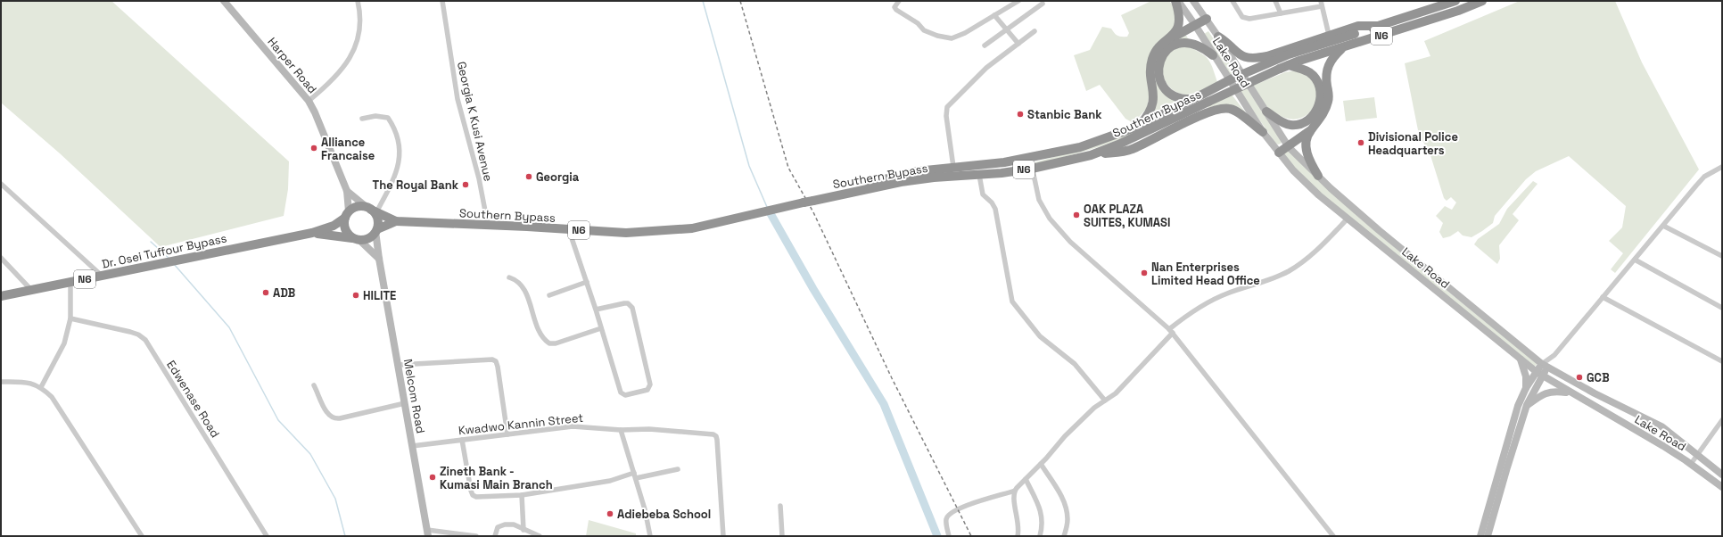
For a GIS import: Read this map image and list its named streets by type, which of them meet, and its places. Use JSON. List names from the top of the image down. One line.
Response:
{"streets":{"highway":["N6","Southern Bypass","Dr. Osei Tuffour Bypass"],"main road":["Lake Road","Harper Road","Melcom Road"],"street":["Georgia K Kusi Avenue","Edwenase Road","Kwadwo Kannin Street"]},"crossings":[["N6","Harper Road"],["N6","Southern Bypass"],["N6","Dr. Osei Tuffour Bypass"],["N6","Melcom Road"],["Harper Road","Southern Bypass"],["Harper Road","Dr. Osei Tuffour Bypass"],["Harper Road","Melcom Road"],["Southern Bypass","Georgia K Kusi Avenue"],["Southern Bypass","Dr. Osei Tuffour Bypass"],["Southern Bypass","Melcom Road"],["Dr. Osei Tuffour Bypass","Melcom Road"],["Melcom Road","Kwadwo Kannin Street"]],"places":["Stanbic Bank","Divisional Police Headquarters","Alliance Francaise","Georgia","The Royal Bank","OAK PLAZA SUITES, KUMASI","Nan Enterprises Limited Head Office","ADB","HILITE","GCB","Zineth Bank - Kumasi Main Branch","Adiebeba School"]}
